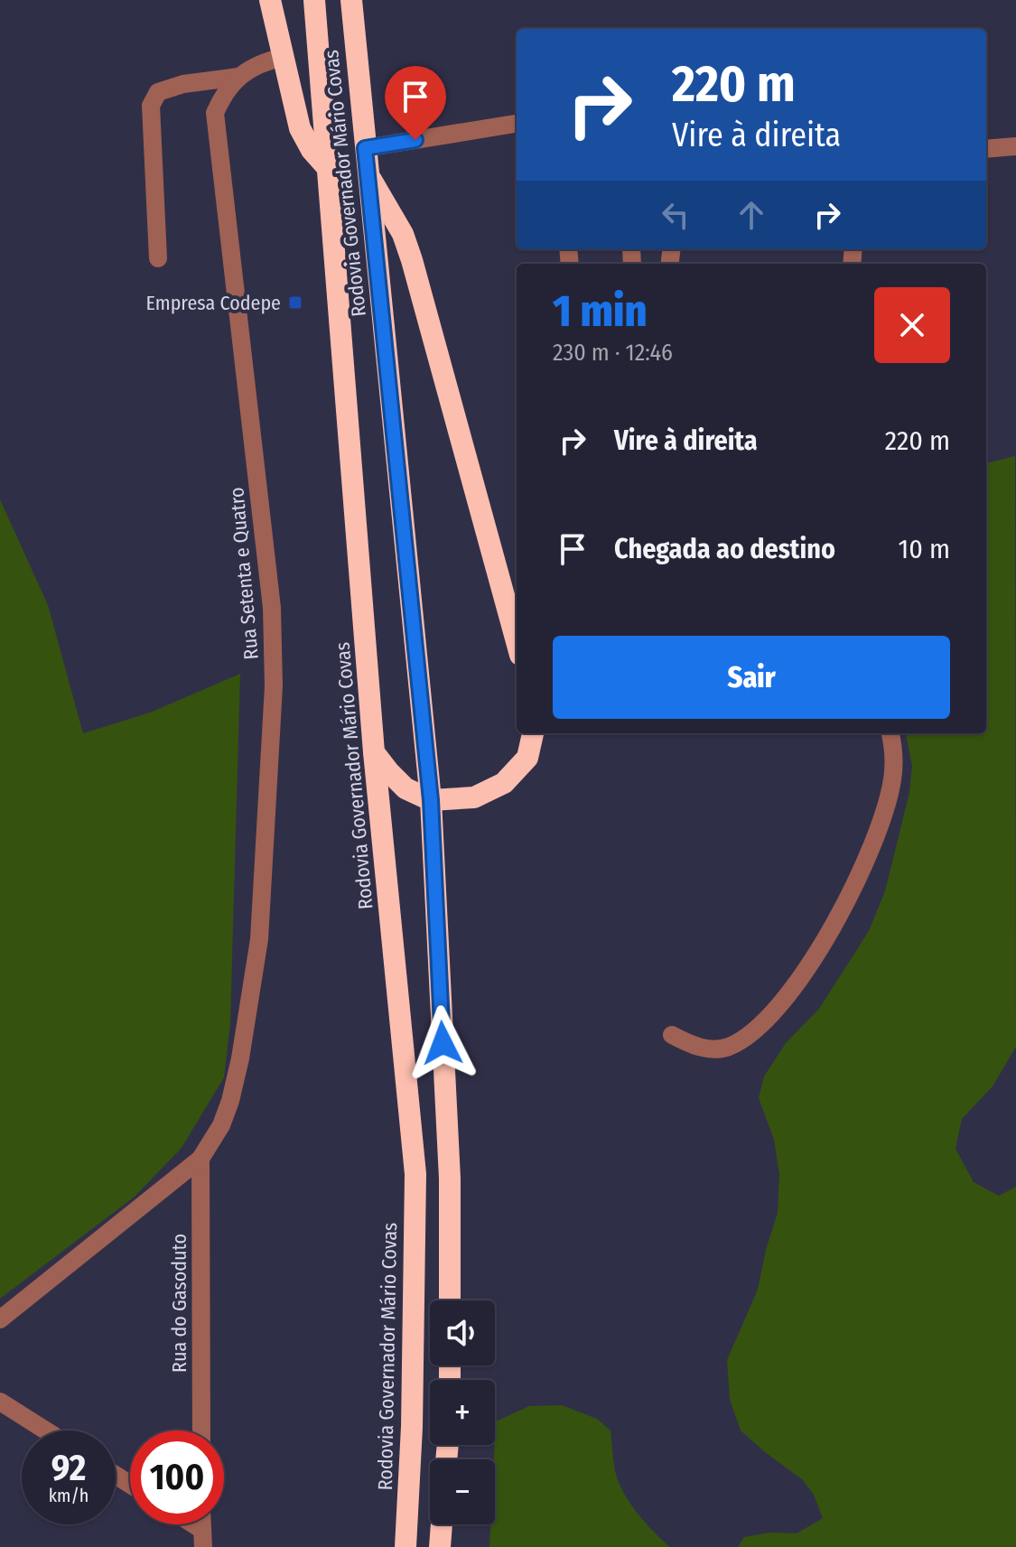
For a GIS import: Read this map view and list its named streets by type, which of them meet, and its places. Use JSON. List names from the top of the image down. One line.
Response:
{"streets":{"highway":["Rodovia Governador Mário Covas"],"street":["Rua Setenta e Quatro","Rua do Gasoduto"]},"crossings":[["Rua Setenta e Quatro","Rua do Gasoduto"]],"places":{"transit":["Empresa Codepe"]},"page":{"turn":["220 m","Vire à direita"],"heading":["1 min","230 m · 12:46"],"list":[{"name":"Vire à direita","value":"220 m"},{"name":"Chegada ao destino","value":"10 m"}],"buttons":"Sair","map_buttons":["+","−"],"speed":"92 km/h","limit":"100"}}
